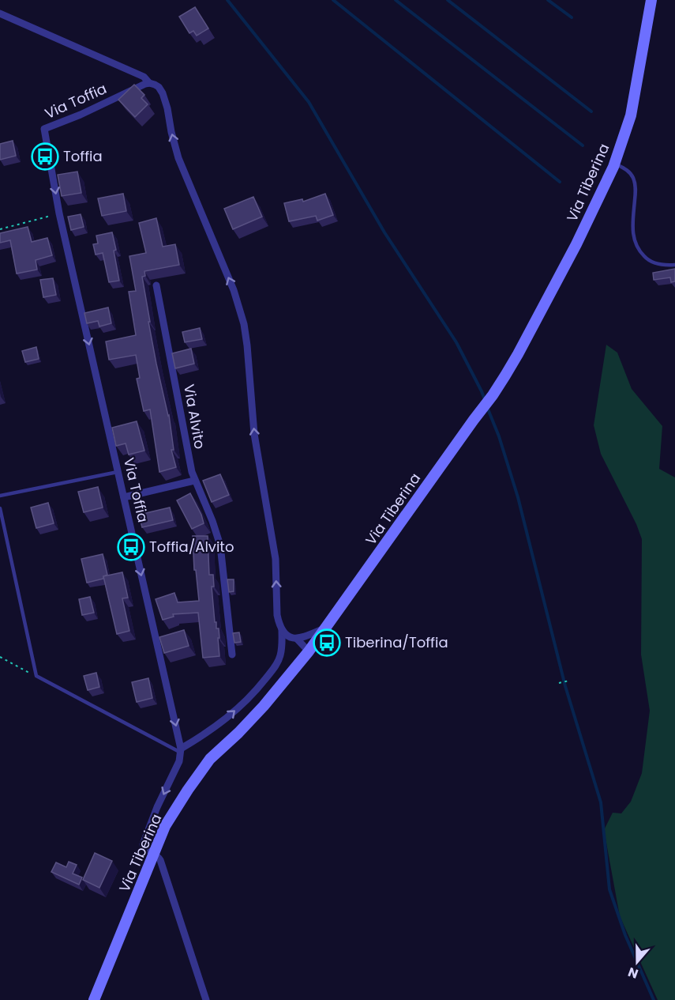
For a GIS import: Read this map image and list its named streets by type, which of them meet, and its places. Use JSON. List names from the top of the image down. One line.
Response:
{"streets":{"main road":["Via Tiberina"],"street":["Via Toffia","Via Alvito"]},"one_way":["Via Toffia"],"places":{"bus stop":["Toffia","Toffia/Alvito","Tiberina/Toffia"]},"north":"bottom"}
